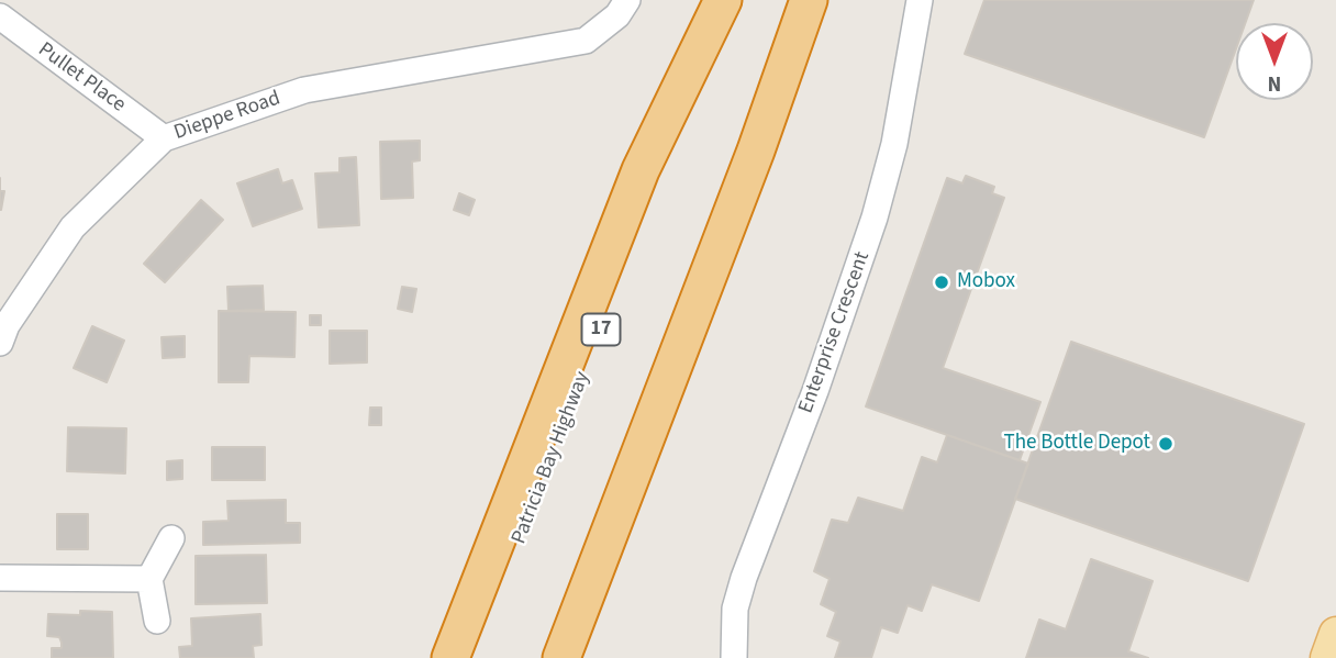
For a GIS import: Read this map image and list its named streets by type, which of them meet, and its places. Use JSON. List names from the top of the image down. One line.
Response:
{"streets":{"highway":["17","Patricia Bay Highway"],"street":["Pullet Place","Dieppe Road","Enterprise Crescent"]},"crossings":[["Pullet Place","Dieppe Road"]],"places":["Mobox","The Bottle Depot"],"north":"bottom"}
